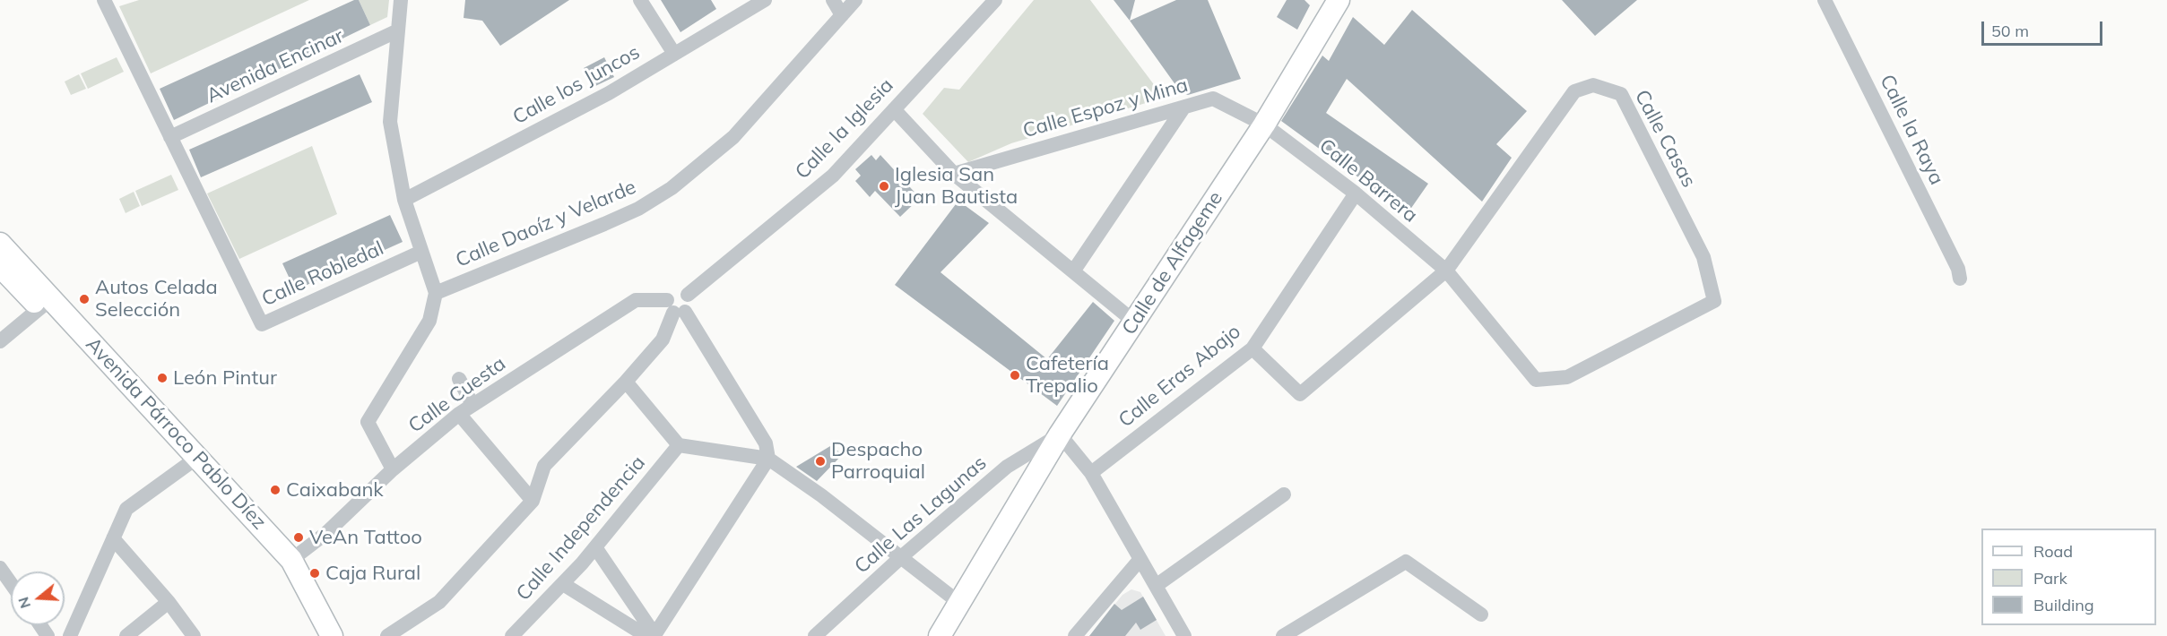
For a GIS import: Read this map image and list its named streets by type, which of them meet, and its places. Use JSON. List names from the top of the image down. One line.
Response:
{"streets":{"main road":["Calle de Alfageme","Avenida Párroco Pablo Díez"],"street":["Avenida Encinar","Calle los Juncos","Calle Espoz y Mina","Calle la Iglesia","Calle la Raya","Calle Casas","Calle Barrera","Calle Daoíz y Velarde","Calle Robledal","Calle Eras Abajo","Calle Cuesta","Calle Las Lagunas","Calle Independencia"]},"crossings":[["Avenida Encinar","Calle Robledal"],["Calle Espoz y Mina","Calle Barrera"],["Calle Espoz y Mina","Calle de Alfageme"],["Calle la Iglesia","Calle Cuesta"],["Calle Casas","Calle Barrera"],["Calle Casas","Calle Eras Abajo"],["Calle Barrera","Calle de Alfageme"],["Calle Barrera","Calle Eras Abajo"],["Calle de Alfageme","Calle Las Lagunas"],["Calle Cuesta","Avenida Párroco Pablo Díez"]],"places":["Iglesia San Juan Bautista","Autos Celada Selección","Cafetería Trepalio","León Pintur","Despacho Parroquial","Caixabank","VeAn Tattoo","Caja Rural"],"legend":["Road","Park","Building"],"scale_bar":"50 m","north":"left"}
